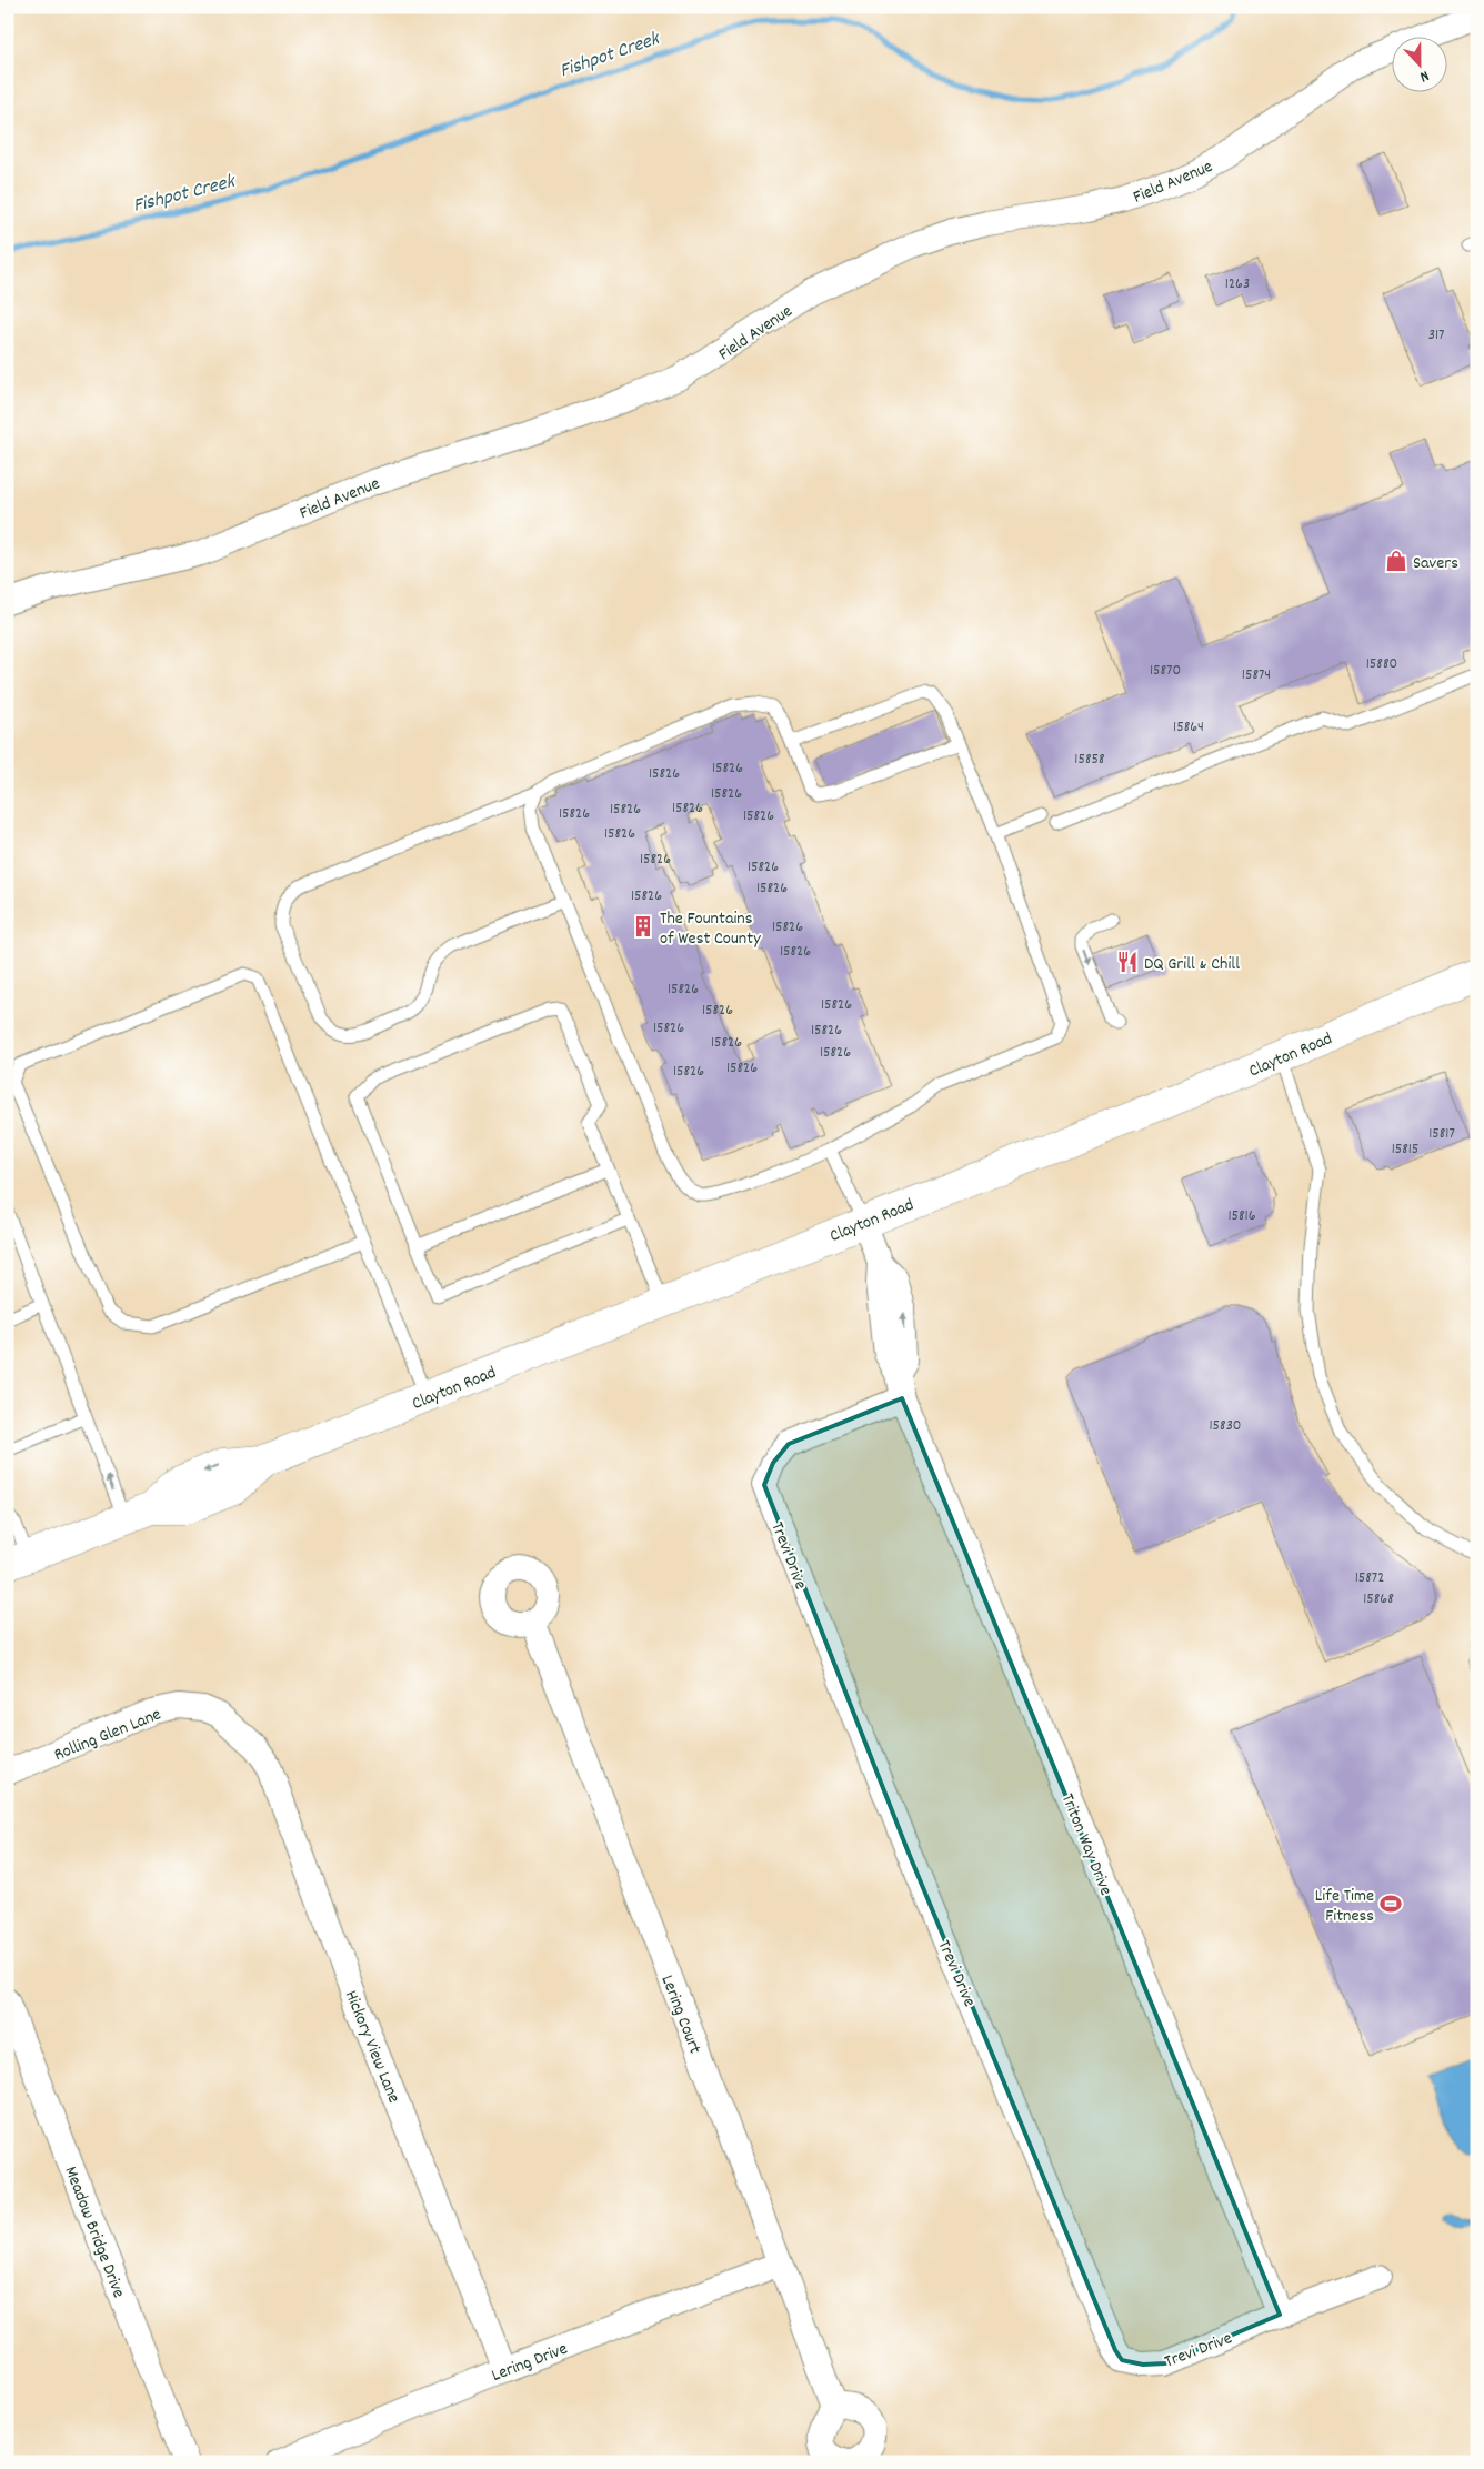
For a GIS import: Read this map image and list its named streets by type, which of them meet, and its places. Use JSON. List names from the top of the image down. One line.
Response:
{"streets":{"main road":["Clayton Road"],"street":["Field Avenue","Trevi Drive","Rolling Glen Lane","Triton Way Drive","Lering Court","Hickory View Lane","Meadow Bridge Drive","Lering Drive"]},"crossings":[["Clayton Road","Triton Way Drive"],["Trevi Drive","Triton Way Drive"],["Rolling Glen Lane","Hickory View Lane"],["Lering Court","Lering Drive"],["Hickory View Lane","Lering Drive"]],"water":["Fishpot Creek"],"places":{"shop":["Savers"],"building":["The Fountains of West County"],"restaurant":["DQ Grill & Chill"],"sports":["Life Time Fitness"]},"house_numbers":["1263","317","15880","15870","15874","15864","15858","15826","15826","15826","15826","15826","15826","15826","15826","15826","15826","15826","15826","15826","15826","15826","15826","15826","15826","15826","15826","15826","15826","15826","15817","15815","15816","15830","15872","15868"],"north":"bottom"}
